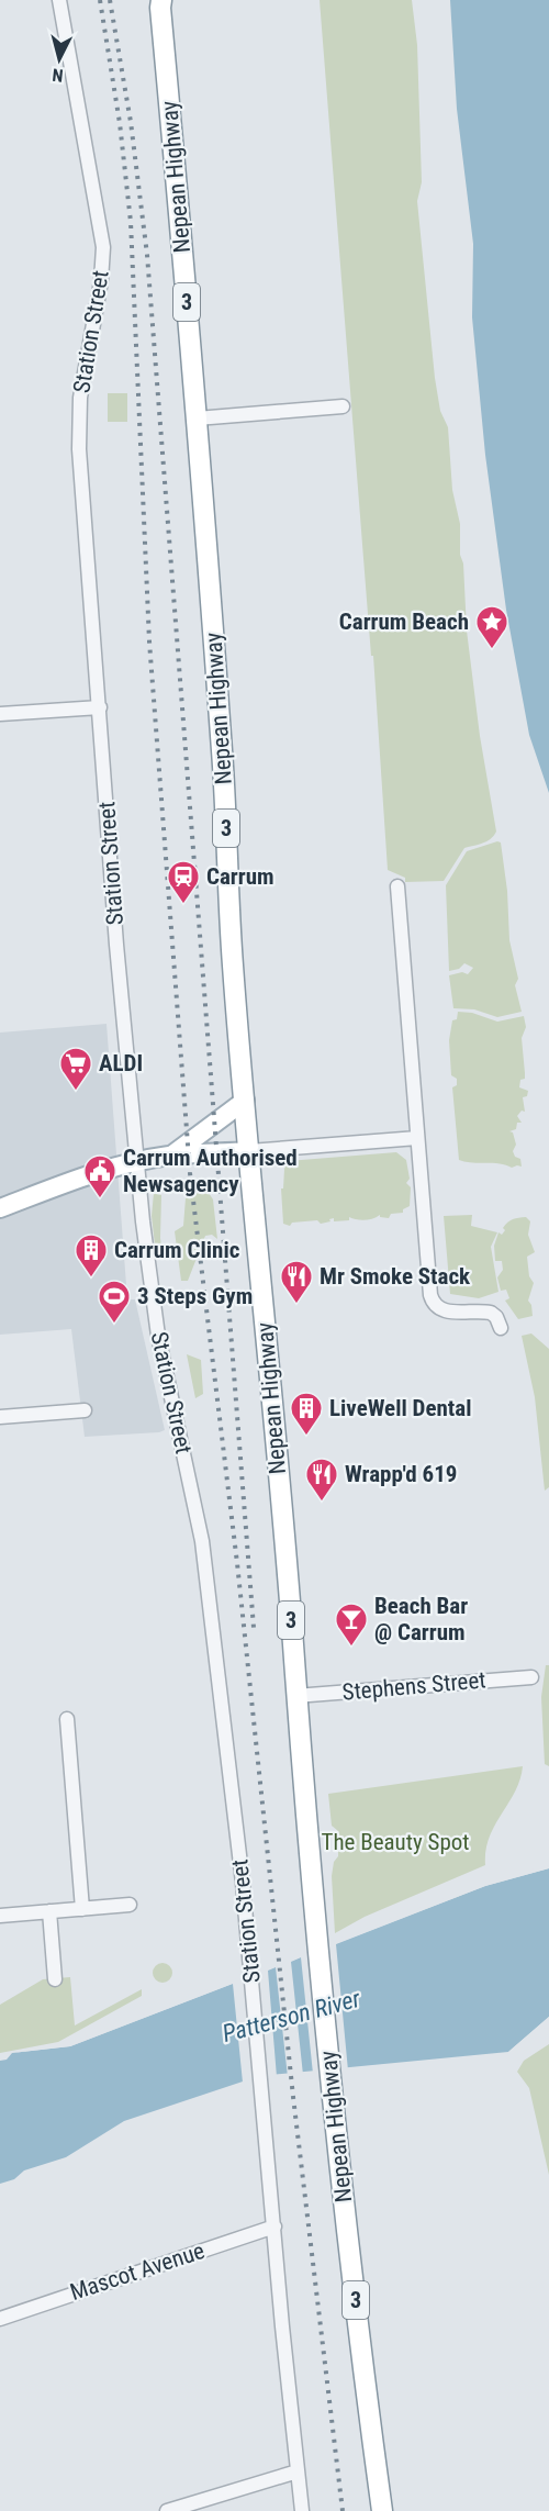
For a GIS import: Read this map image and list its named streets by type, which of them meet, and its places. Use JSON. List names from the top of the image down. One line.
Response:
{"streets":{"highway":["Nepean Highway","3"],"street":["Station Street","Stephens Street","Mascot Avenue"]},"crossings":[["Nepean Highway","Stephens Street"],["Station Street","Mascot Avenue"]],"water":["Patterson River"],"parks":["The Beauty Spot"],"places":{"place":["Carrum Beach"],"station":["Carrum"],"supermarket":["ALDI"],"public building":["Carrum Authorised Newsagency"],"building":["Carrum Clinic","LiveWell Dental"],"restaurant":["Mr Smoke Stack","Wrapp'd 619"],"sports":["3 Steps Gym"],"bar":["Beach Bar @ Carrum"]},"north":"bottom"}
